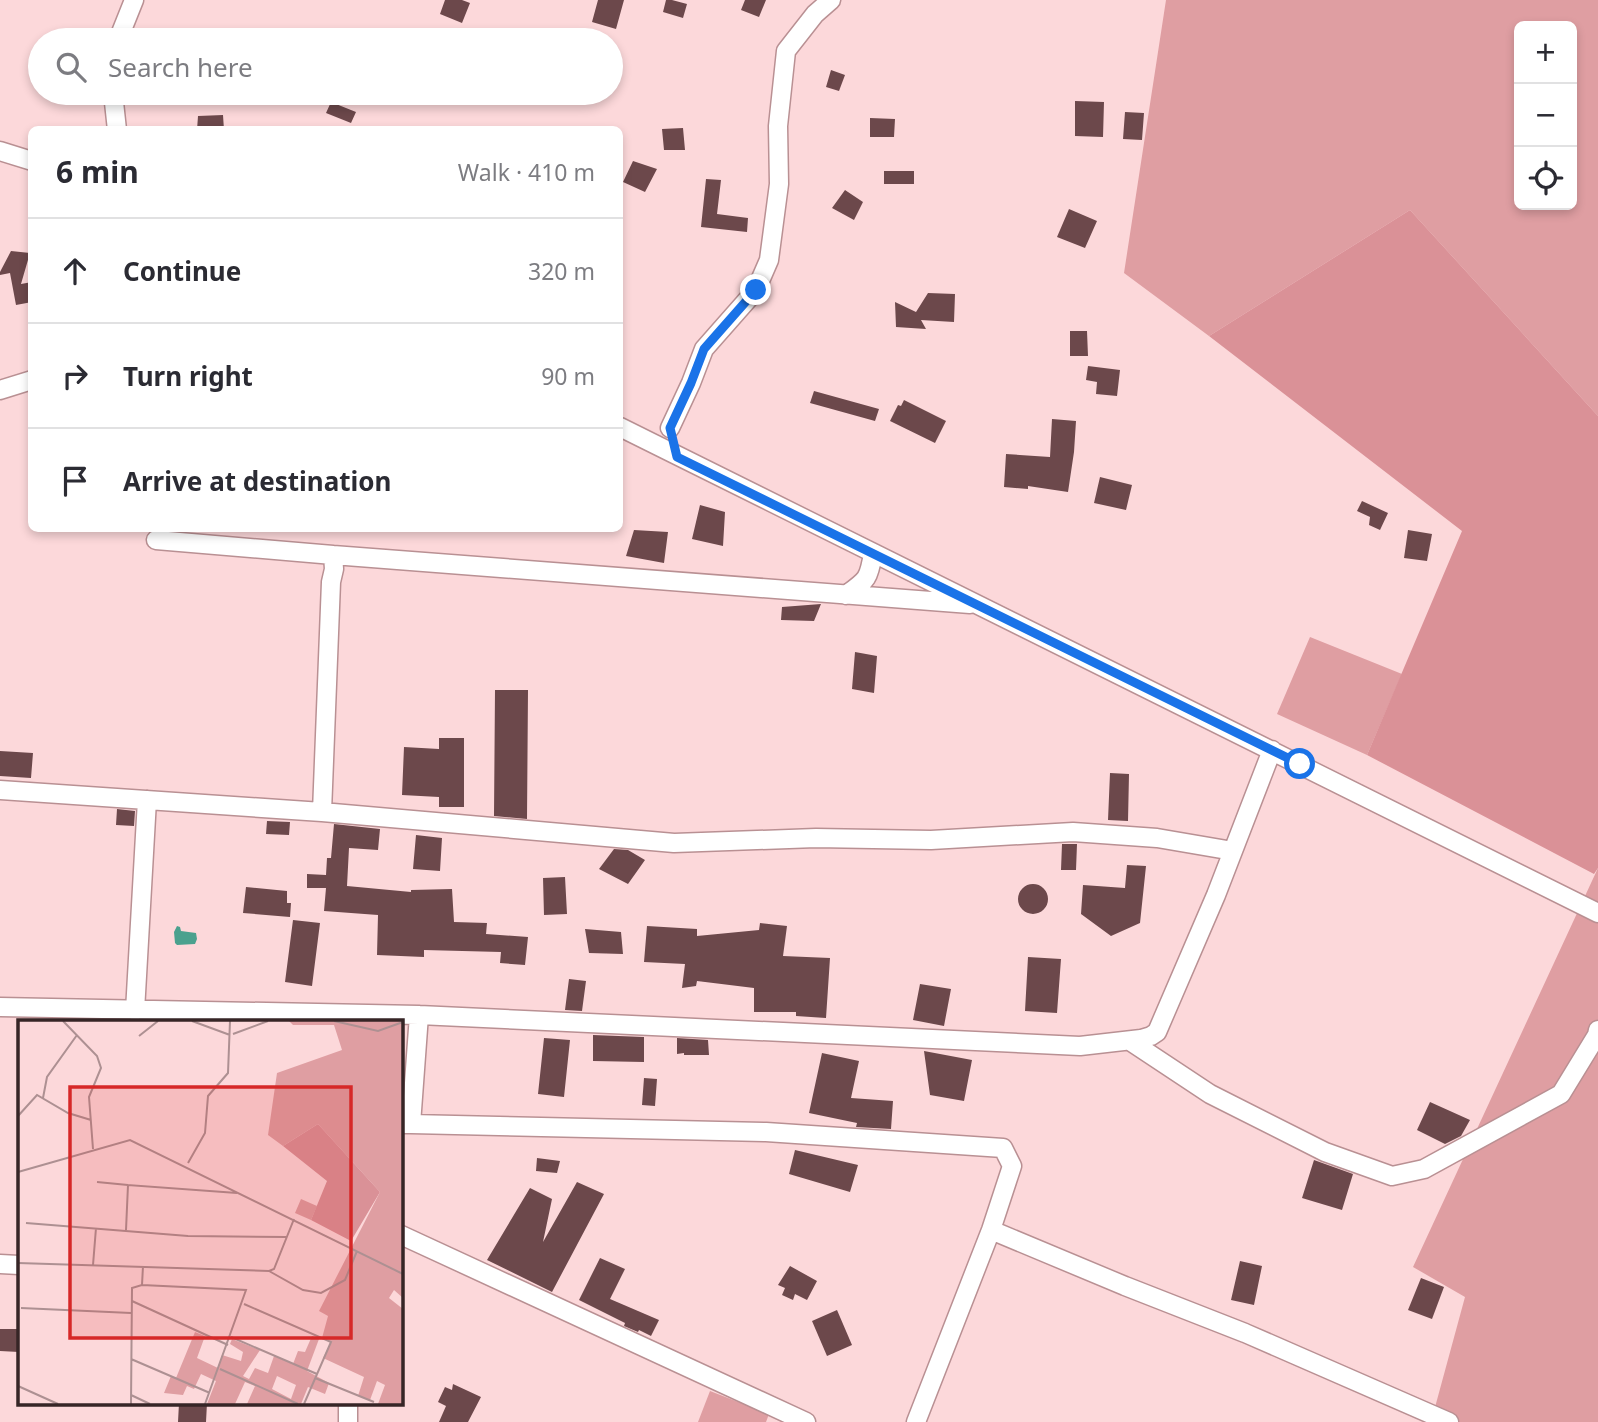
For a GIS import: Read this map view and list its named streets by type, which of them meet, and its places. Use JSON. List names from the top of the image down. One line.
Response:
{"page":{"map_buttons":["+","−"],"search":"Search here","heading":["6 min","Walk · 410 m"],"list":[["Continue","320 m"],["Turn right","90 m"],"Arrive at destination"]}}
